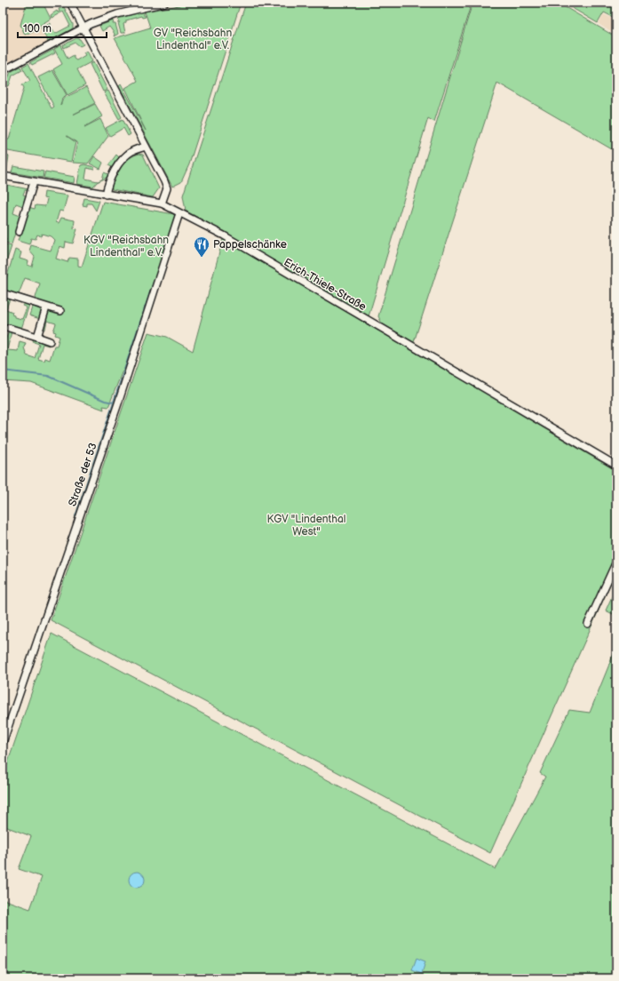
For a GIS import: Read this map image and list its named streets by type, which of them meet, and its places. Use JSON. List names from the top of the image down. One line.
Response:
{"streets":{"street":["Erich-Thiele-Straße","Straße der 53"]},"crossings":[["Erich-Thiele-Straße","Straße der 53"]],"parks":["GV \"Reichsbahn Lindenthal\" e.V.","KGV \"Reichsbahn Lindenthal\" e.V.","KGV \"Lindenthal West\""],"places":{"restaurant":["Pappelschänke"]},"scale_bar":"100 m"}
